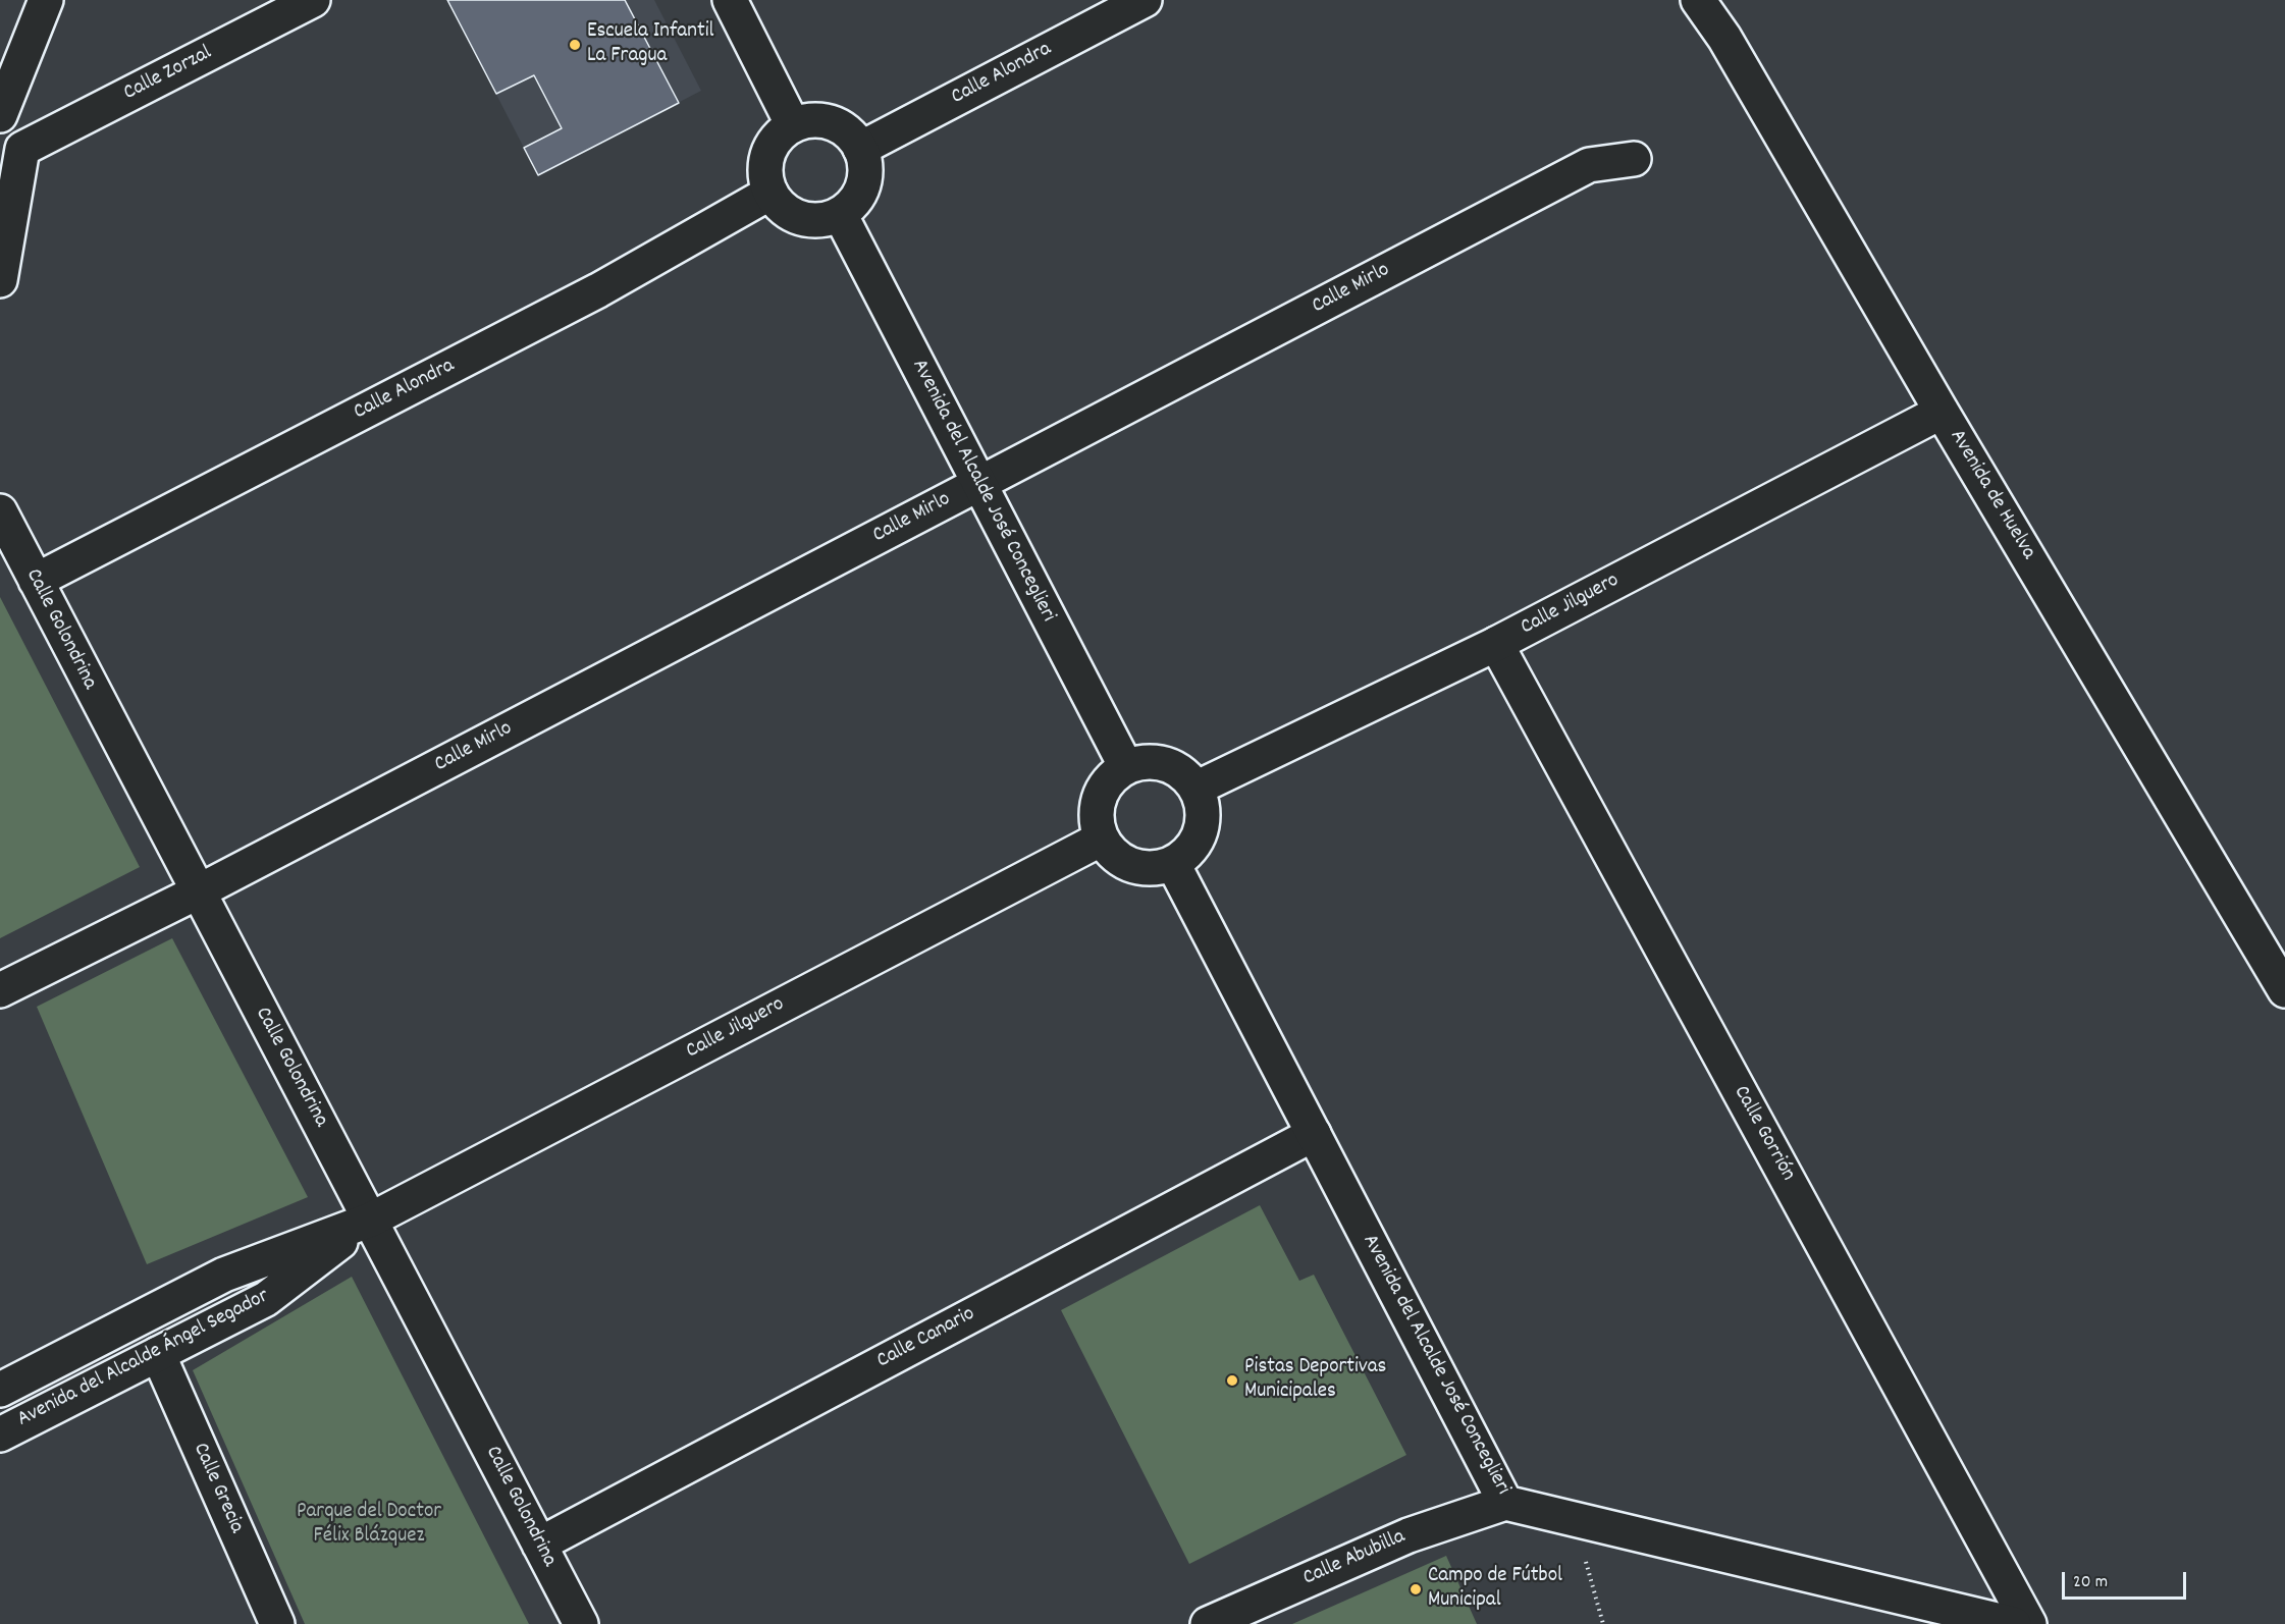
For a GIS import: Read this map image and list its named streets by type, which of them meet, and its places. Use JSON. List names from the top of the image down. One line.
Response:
{"streets":{"street":["Calle Zorzal","Calle Alondra","Calle Mirlo","Avenida del Alcalde José Conceglieri","Avenida de Huelva","Calle Jilguero","Calle Golondrina","Calle Gorrión","Calle Canario","Avenida del Alcalde Ángel Segador","Calle Grecia","Calle Abubilla"]},"crossings":[["Calle Alondra","Avenida del Alcalde José Conceglieri"],["Calle Alondra","Calle Golondrina"],["Calle Mirlo","Avenida del Alcalde José Conceglieri"],["Calle Mirlo","Calle Golondrina"],["Avenida del Alcalde José Conceglieri","Calle Jilguero"],["Avenida del Alcalde José Conceglieri","Calle Canario"],["Avenida del Alcalde José Conceglieri","Calle Abubilla"],["Avenida de Huelva","Calle Jilguero"],["Calle Jilguero","Calle Golondrina"],["Calle Jilguero","Calle Gorrión"],["Calle Jilguero","Avenida del Alcalde Ángel Segador"],["Calle Golondrina","Calle Canario"],["Calle Golondrina","Avenida del Alcalde Ángel Segador"],["Avenida del Alcalde Ángel Segador","Calle Grecia"]],"parks":["Parque del Doctor Félix Blázquez"],"places":["Escuela Infantil La Fragua","Pistas Deportivas Municipales","Campo de Fútbol Municipal"],"scale_bar":"20 m"}
